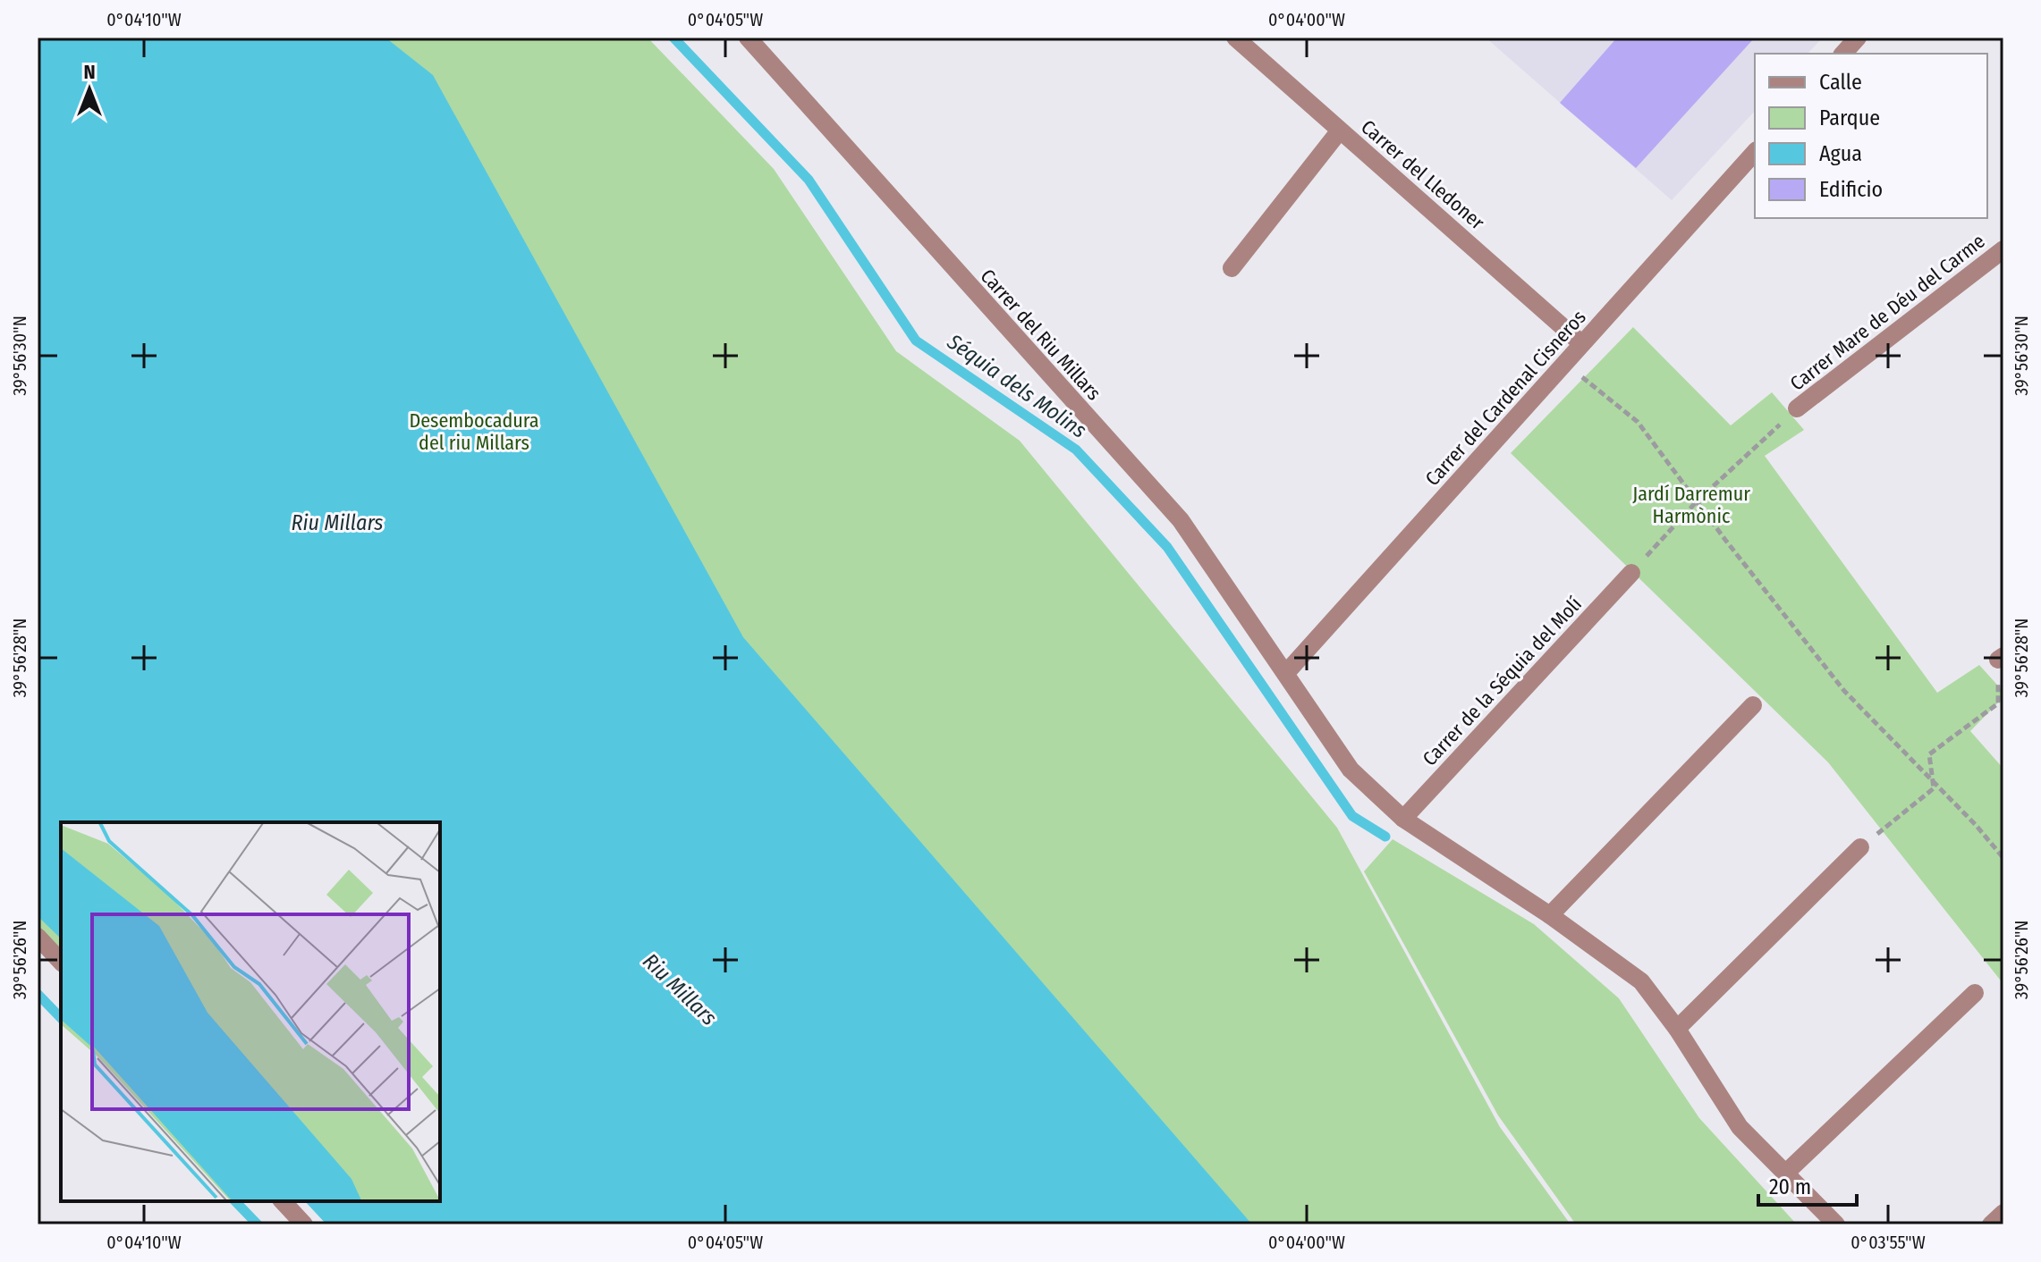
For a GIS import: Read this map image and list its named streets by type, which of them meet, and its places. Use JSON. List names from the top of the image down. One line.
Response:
{"streets":{"street":["Carrer del Lledoner","Carrer Mare de Déu del Carme","Carrer del Riu Millars","Carrer del Cardenal Cisneros","Carrer de la Séquia del Molí"]},"crossings":[["Carrer del Lledoner","Carrer del Cardenal Cisneros"],["Carrer del Riu Millars","Carrer del Cardenal Cisneros"]],"water":["Séquia dels Molins","Riu Millars"],"parks":["Desembocadura del riu Millars","Jardí Darremur Harmònic"],"legend":["Calle","Parque","Agua","Edificio"],"scale_bar":"20 m","north":"top","coordinates":["0°04'10\"W","0°04'05\"W","0°04'00\"W","39°56'30\"N","39°56'28\"N","39°56'26\"N","0°03'55\"W"]}
